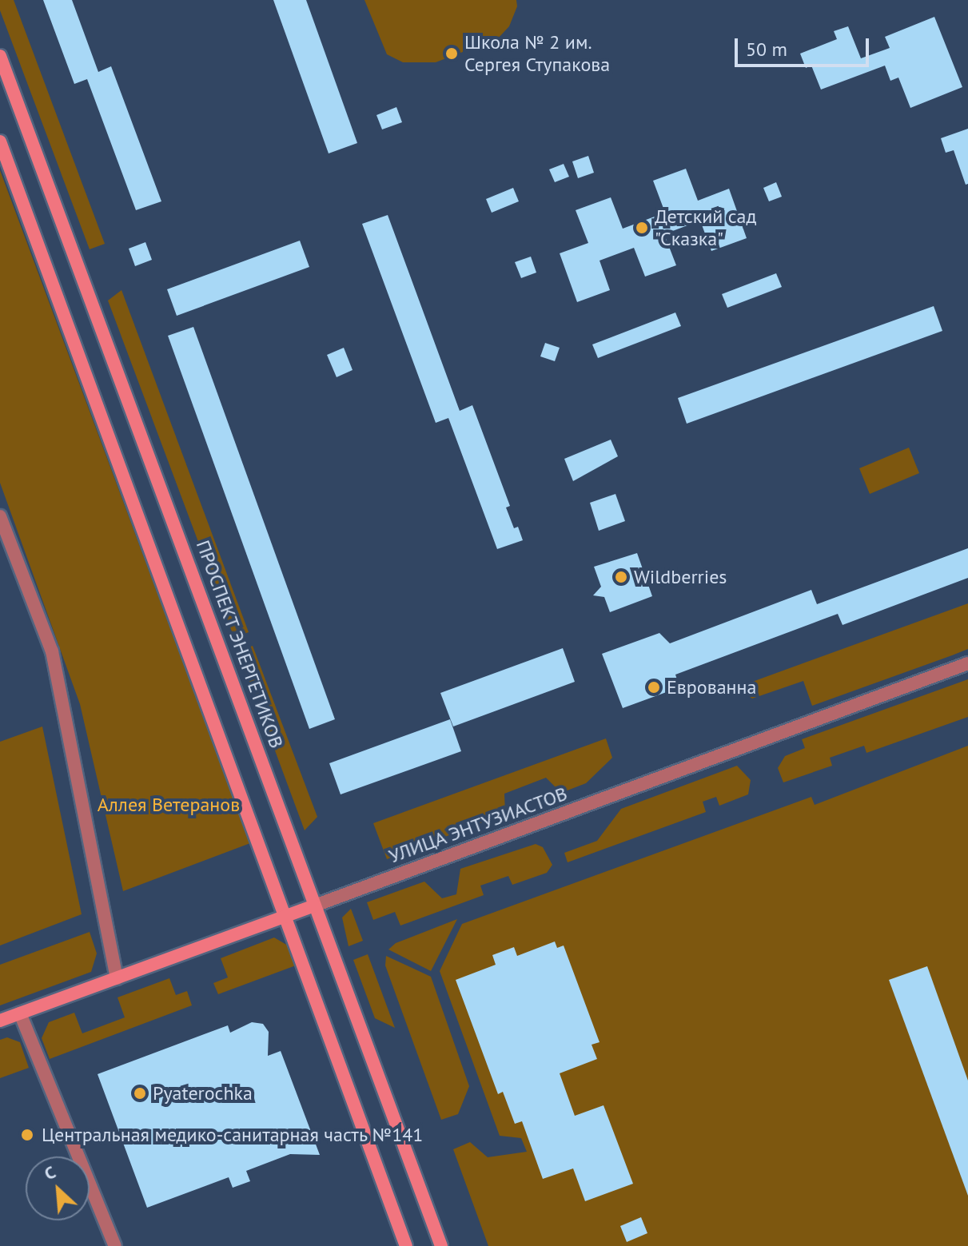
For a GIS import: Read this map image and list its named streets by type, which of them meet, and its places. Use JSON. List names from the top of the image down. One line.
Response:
{"streets":{"main road":["ПРОСПЕКТ ЭНЕРГЕТИКОВ","УЛИЦА ЭНТУЗИАСТОВ"]},"crossings":[["ПРОСПЕКТ ЭНЕРГЕТИКОВ","УЛИЦА ЭНТУЗИАСТОВ"]],"parks":["Аллея Ветеранов"],"places":["Школа № 2 им. Сергея Ступакова","Детский сад \"Сказка\"","Wildberries","Еврованна","Pyaterochka","Центральная медико-санитарная часть №141"],"scale_bar":"50 m","north":"top left"}
